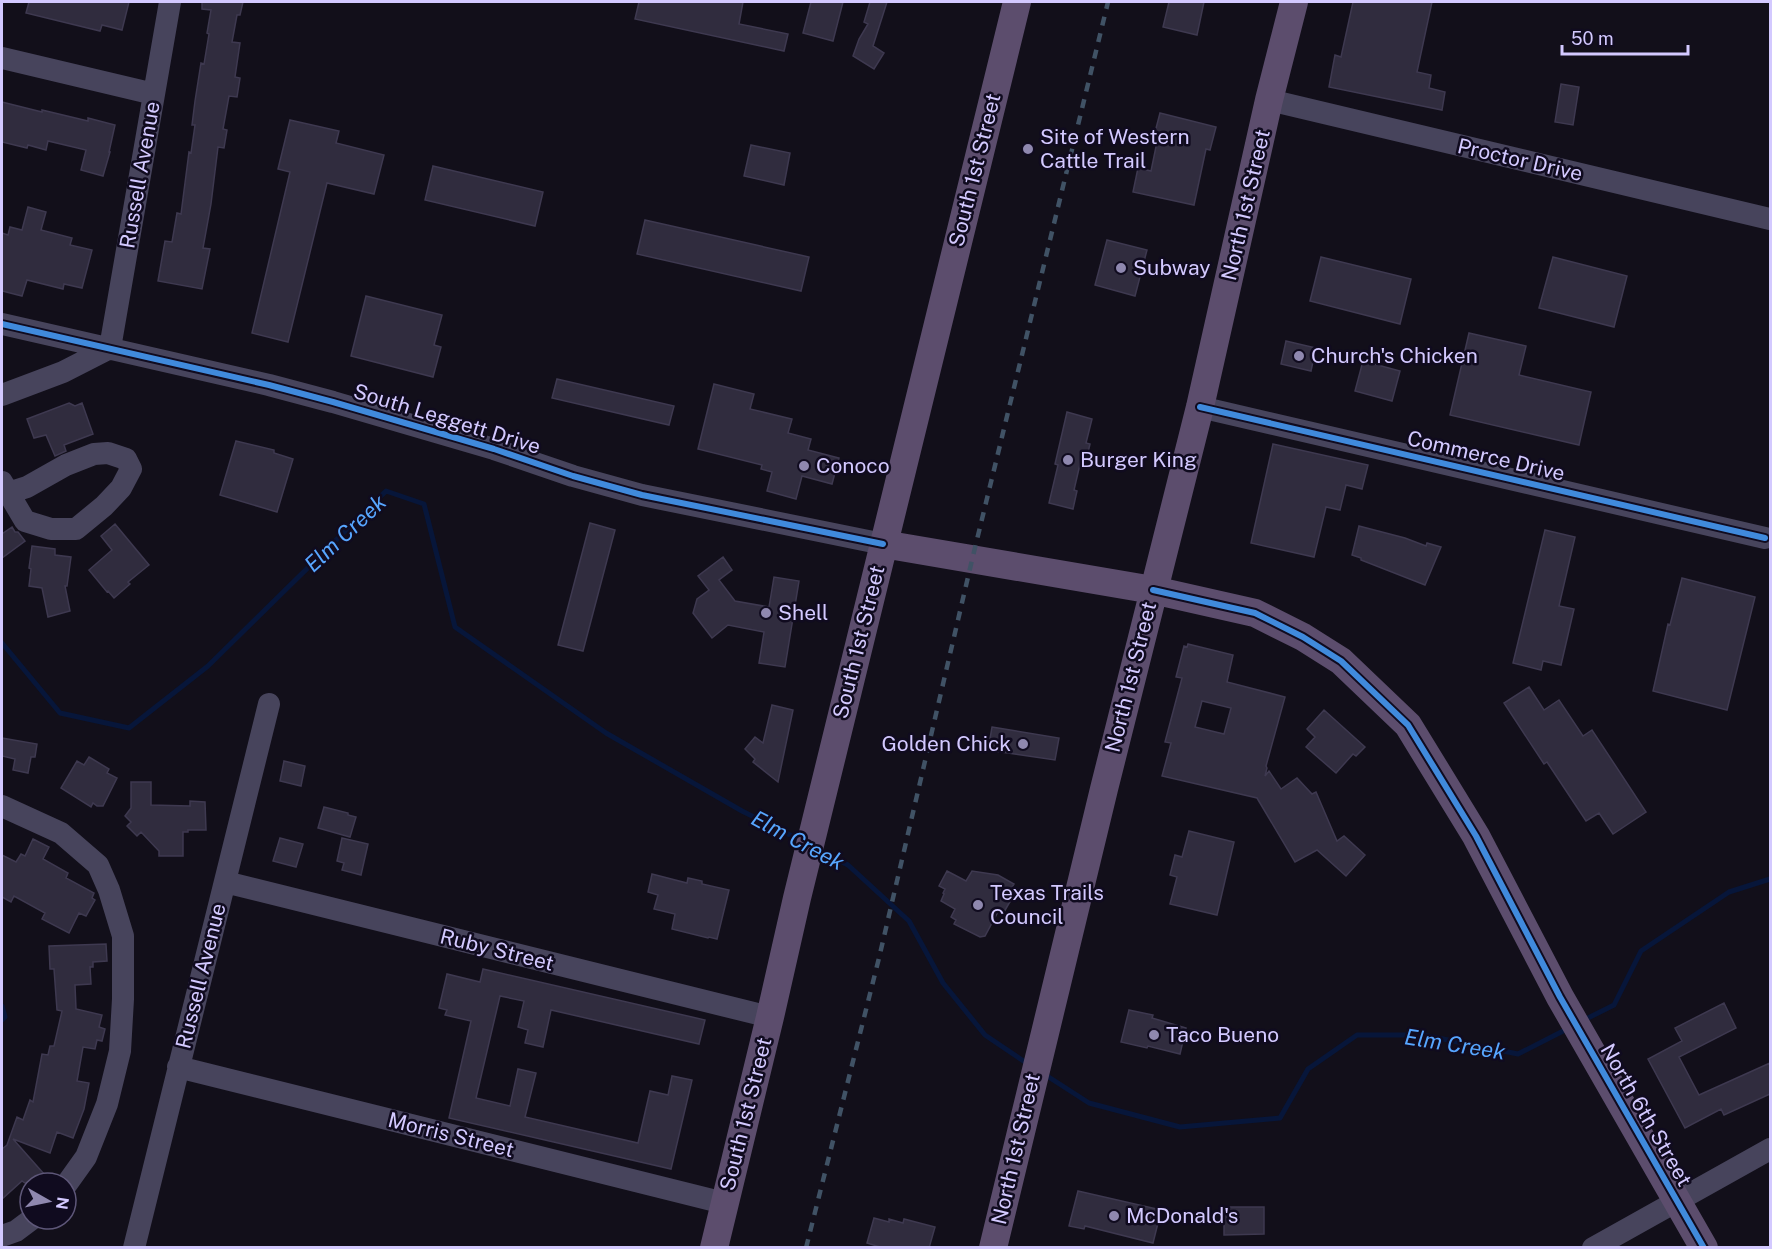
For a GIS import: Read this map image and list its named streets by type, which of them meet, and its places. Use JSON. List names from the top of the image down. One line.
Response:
{"streets":{"main road":["South 1st Street","North 1st Street","South Leggett Drive","North 6th Street"],"street":["Proctor Drive","Russell Avenue","Commerce Drive","Ruby Street","Morris Street"]},"crossings":[["Proctor Drive","North 1st Street"],["South 1st Street","South Leggett Drive"],["South 1st Street","Ruby Street"],["South 1st Street","Morris Street"],["Russell Avenue","South Leggett Drive"],["Russell Avenue","Ruby Street"],["Russell Avenue","Morris Street"],["North 1st Street","South Leggett Drive"],["North 1st Street","Commerce Drive"],["North 1st Street","North 6th Street"],["South Leggett Drive","North 6th Street"]],"water":["Elm Creek"],"places":["Site of Western Cattle Trail","Subway","Church's Chicken","Burger King","Conoco","Shell","Golden Chick","Texas Trails Council","Taco Bueno","McDonald's"],"scale_bar":"50 m","north":"right"}
